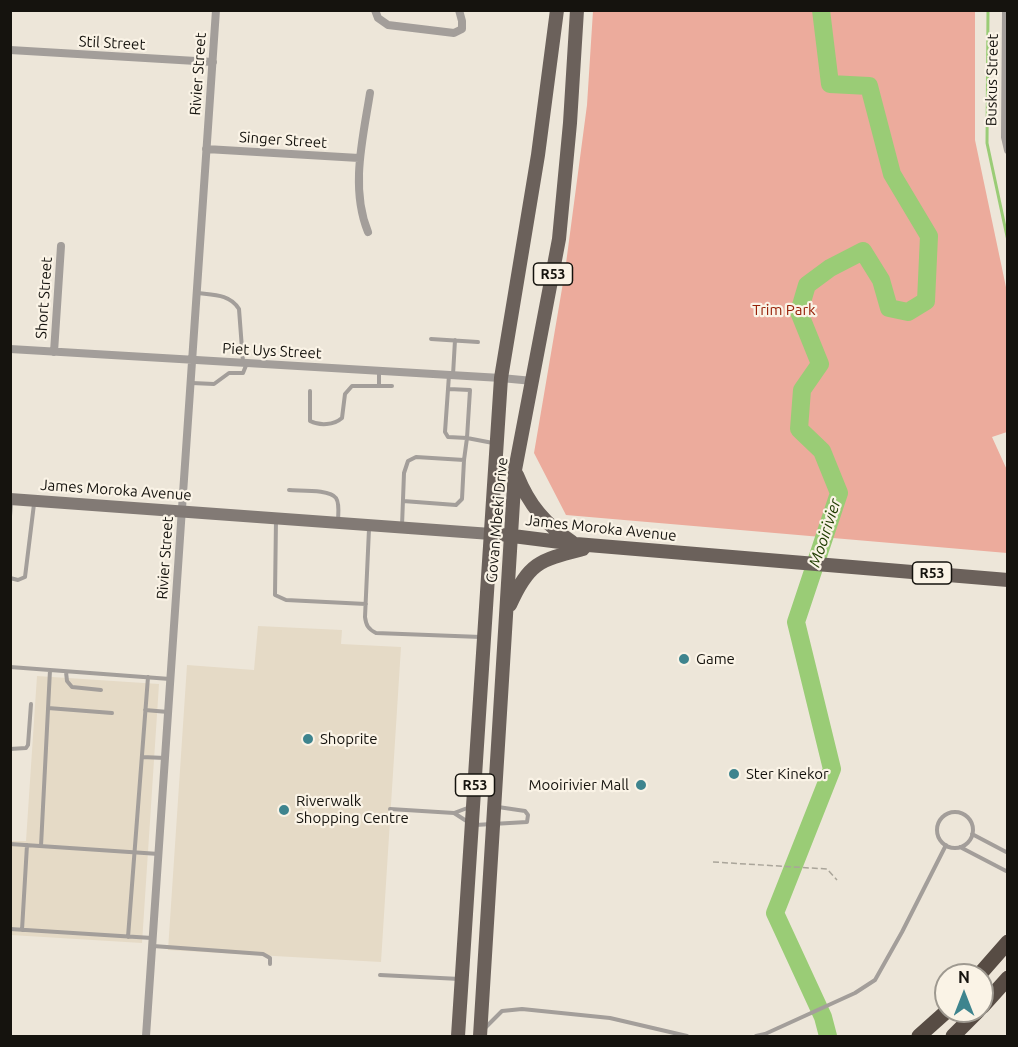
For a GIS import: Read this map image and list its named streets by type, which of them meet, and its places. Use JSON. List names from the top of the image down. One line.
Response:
{"streets":{"main road":["R53","James Moroka Avenue","Govan Mbeki Drive"],"street":["Stil Street","Rivier Street","Buskus Street","Singer Street","Short Street","Piet Uys Street"]},"crossings":[["Stil Street","Rivier Street"],["Rivier Street","Singer Street"],["Rivier Street","Piet Uys Street"],["Rivier Street","James Moroka Avenue"],["Short Street","Piet Uys Street"],["Piet Uys Street","Govan Mbeki Drive"],["James Moroka Avenue","Govan Mbeki Drive"]],"water":["Mooirivier"],"parks":["Trim Park"],"places":["Game","Shoprite","Ster Kinekor","Mooirivier Mall","Riverwalk Shopping Centre"],"north":"top"}
